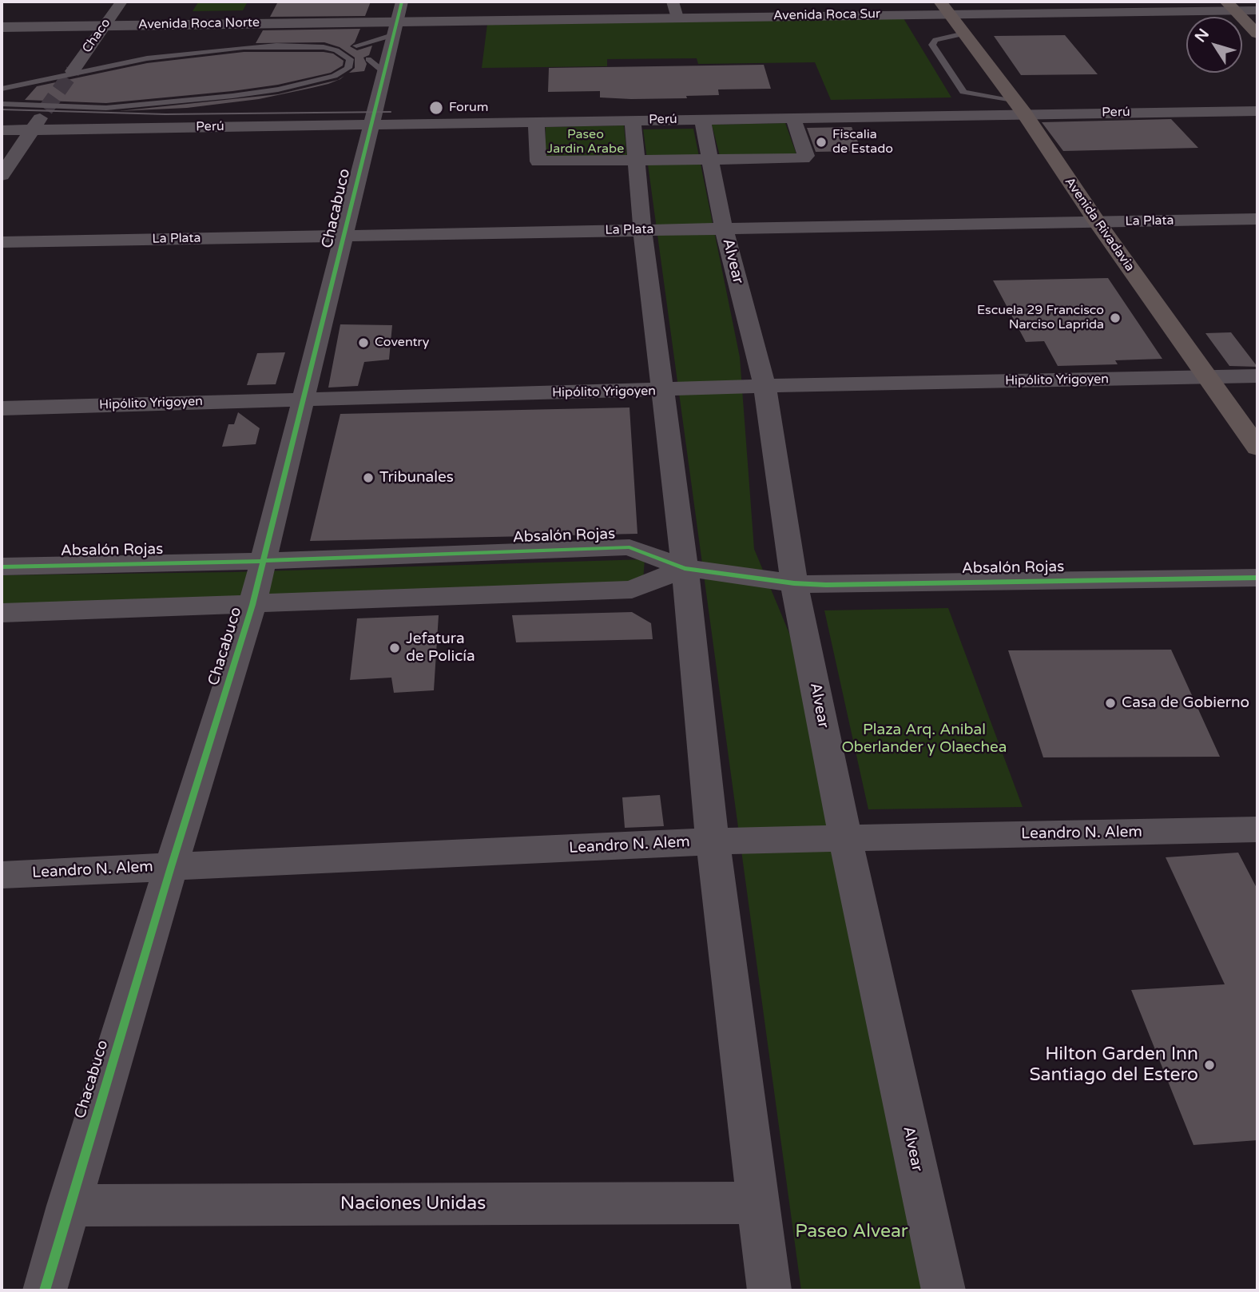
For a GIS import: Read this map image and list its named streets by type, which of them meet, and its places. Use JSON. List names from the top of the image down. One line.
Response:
{"streets":{"main road":["Avenida Roca Sur","Avenida Roca Norte","Avenida Rivadavia"],"street":["Chaco","Perú","Chacabuco","La Plata","Alvear","Hipólito Yrigoyen","Absalón Rojas","Leandro N. Alem","Naciones Unidas"]},"crossings":[["Avenida Roca Sur","Avenida Roca Norte"],["Avenida Roca Sur","Chacabuco"],["Avenida Roca Sur","Avenida Rivadavia"],["Avenida Roca Norte","Chaco"],["Avenida Roca Norte","Chacabuco"],["Perú","Chacabuco"],["Perú","Avenida Rivadavia"],["Perú","Alvear"],["Chacabuco","La Plata"],["Chacabuco","Hipólito Yrigoyen"],["Chacabuco","Absalón Rojas"],["Chacabuco","Leandro N. Alem"],["Chacabuco","Naciones Unidas"],["La Plata","Avenida Rivadavia"],["La Plata","Alvear"],["Avenida Rivadavia","Hipólito Yrigoyen"],["Alvear","Hipólito Yrigoyen"],["Alvear","Absalón Rojas"],["Alvear","Leandro N. Alem"]],"parks":["Paseo Jardin Arabe","Plaza Arq. Anibal Oberlander y Olaechea","Paseo Alvear"],"places":["Forum","Fiscalia de Estado","Escuela 29 Francisco Narciso Laprida","Coventry","Tribunales","Jefatura de Policía","Casa de Gobierno","Hilton Garden Inn Santiago del Estero"],"north":"top left"}
